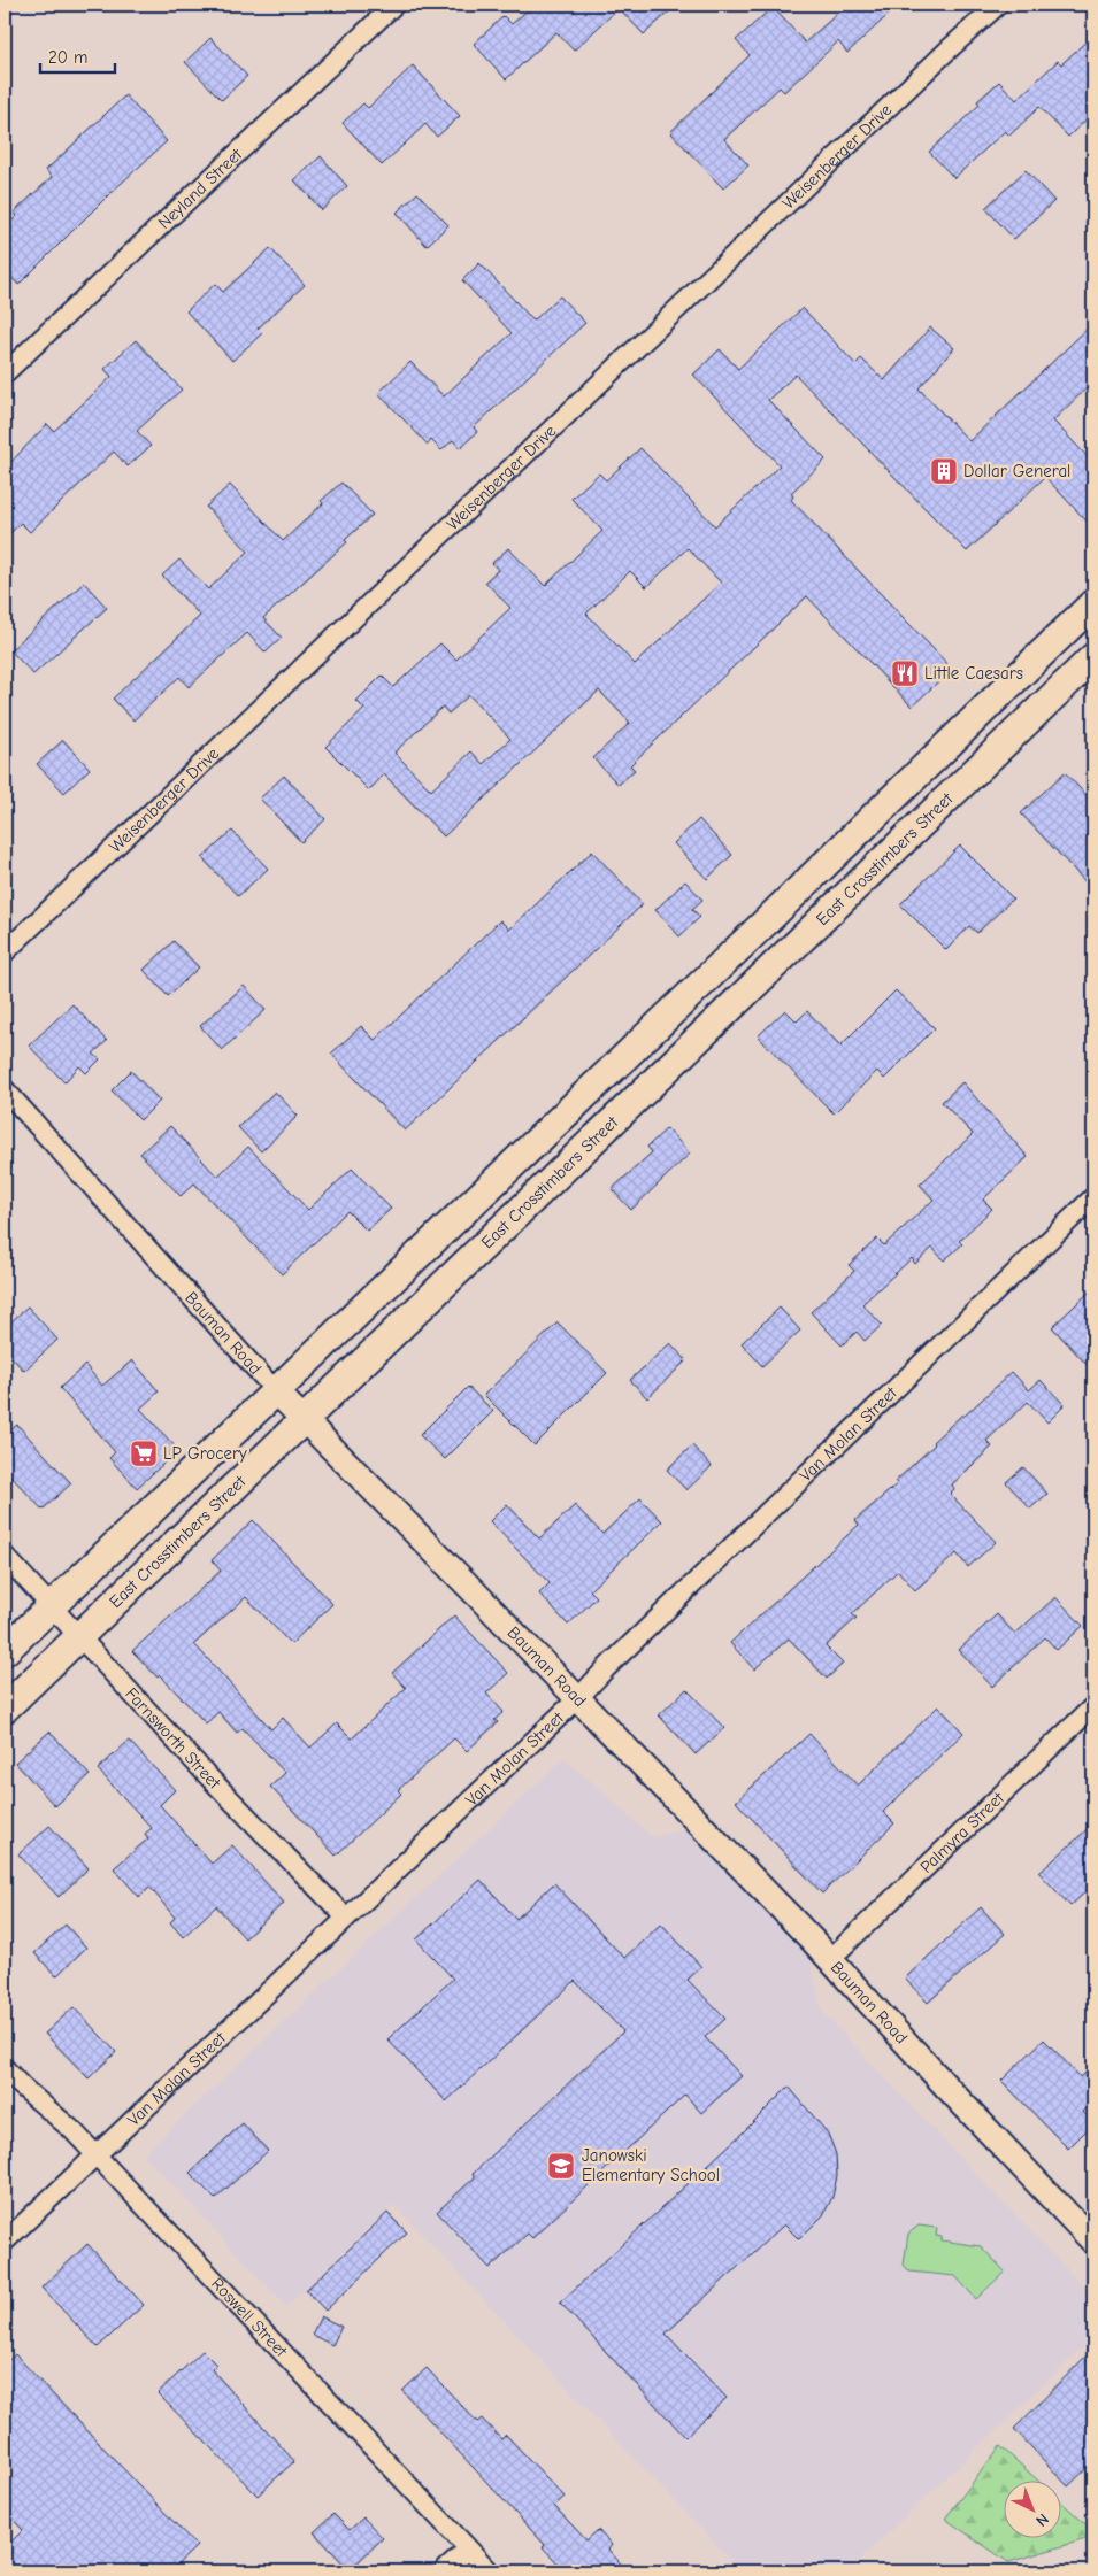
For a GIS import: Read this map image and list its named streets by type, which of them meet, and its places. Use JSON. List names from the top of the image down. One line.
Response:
{"streets":{"main road":["East Crosstimbers Street"],"street":["Weisenberger Drive","Neyland Street","Bauman Road","Van Molan Street","Farnsworth Street","Palmyra Street","Roswell Street"]},"crossings":[["East Crosstimbers Street","Bauman Road"],["East Crosstimbers Street","Farnsworth Street"],["Bauman Road","Van Molan Street"],["Bauman Road","Palmyra Street"],["Van Molan Street","Farnsworth Street"],["Van Molan Street","Roswell Street"]],"places":{"building":["Dollar General"],"restaurant":["Little Caesars"],"supermarket":["LP Grocery"],"school or university":["Janowski Elementary School"]},"scale_bar":"20 m","north":"bottom right"}
